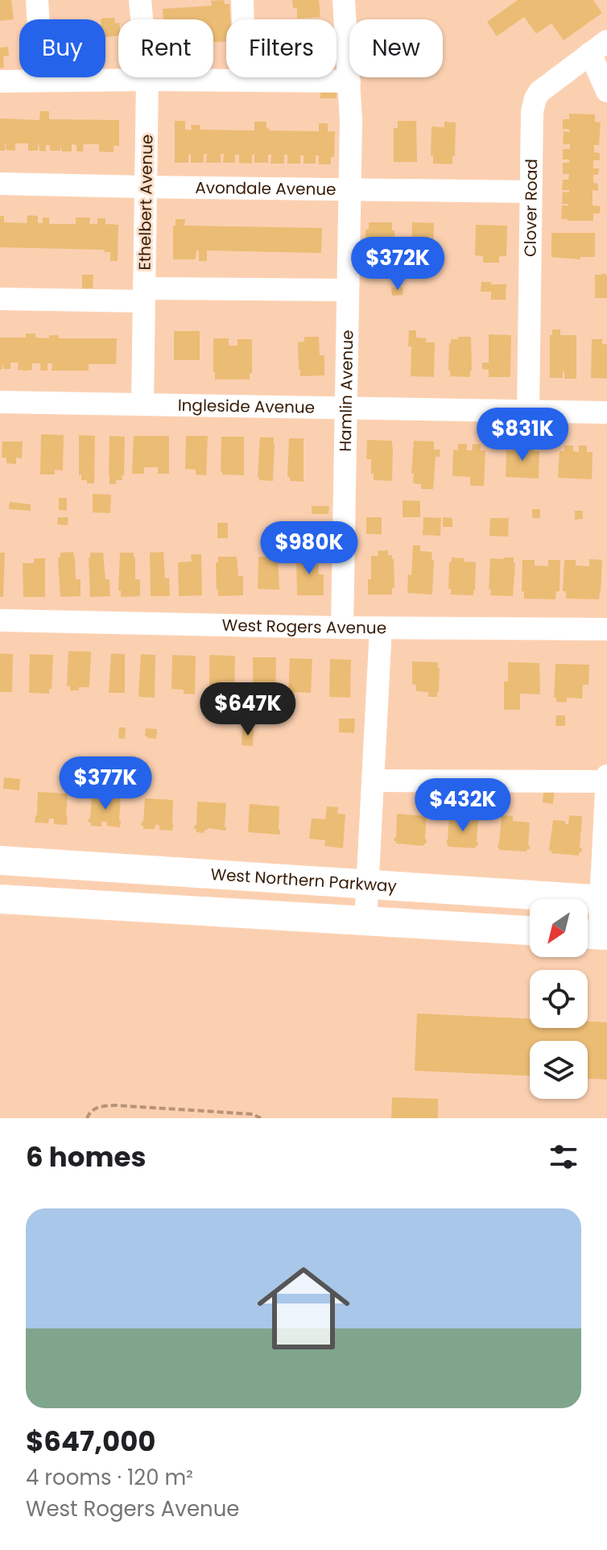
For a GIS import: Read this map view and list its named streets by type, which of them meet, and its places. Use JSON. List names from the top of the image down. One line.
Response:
{"streets":{"main road":["West Northern Parkway"],"street":["Avondale Avenue","Ethelbert Avenue","Clover Road","Hamlin Avenue","Ingleside Avenue","West Rogers Avenue"]},"crossings":[["Avondale Avenue","Ethelbert Avenue"],["Avondale Avenue","Clover Road"],["Avondale Avenue","Hamlin Avenue"],["Ethelbert Avenue","Ingleside Avenue"],["Clover Road","Ingleside Avenue"],["Hamlin Avenue","Ingleside Avenue"],["Hamlin Avenue","West Rogers Avenue"]],"north":"bottom left","page":{"chip":["Buy","Rent","Filters","New"],"price":["$372K","$831K","$980K","$647K","$377K","$432K"],"heading":"6 homes","list":[{"name":"$647,000","note":"4 rooms · 120 m² · West Rogers Avenue"}]}}
